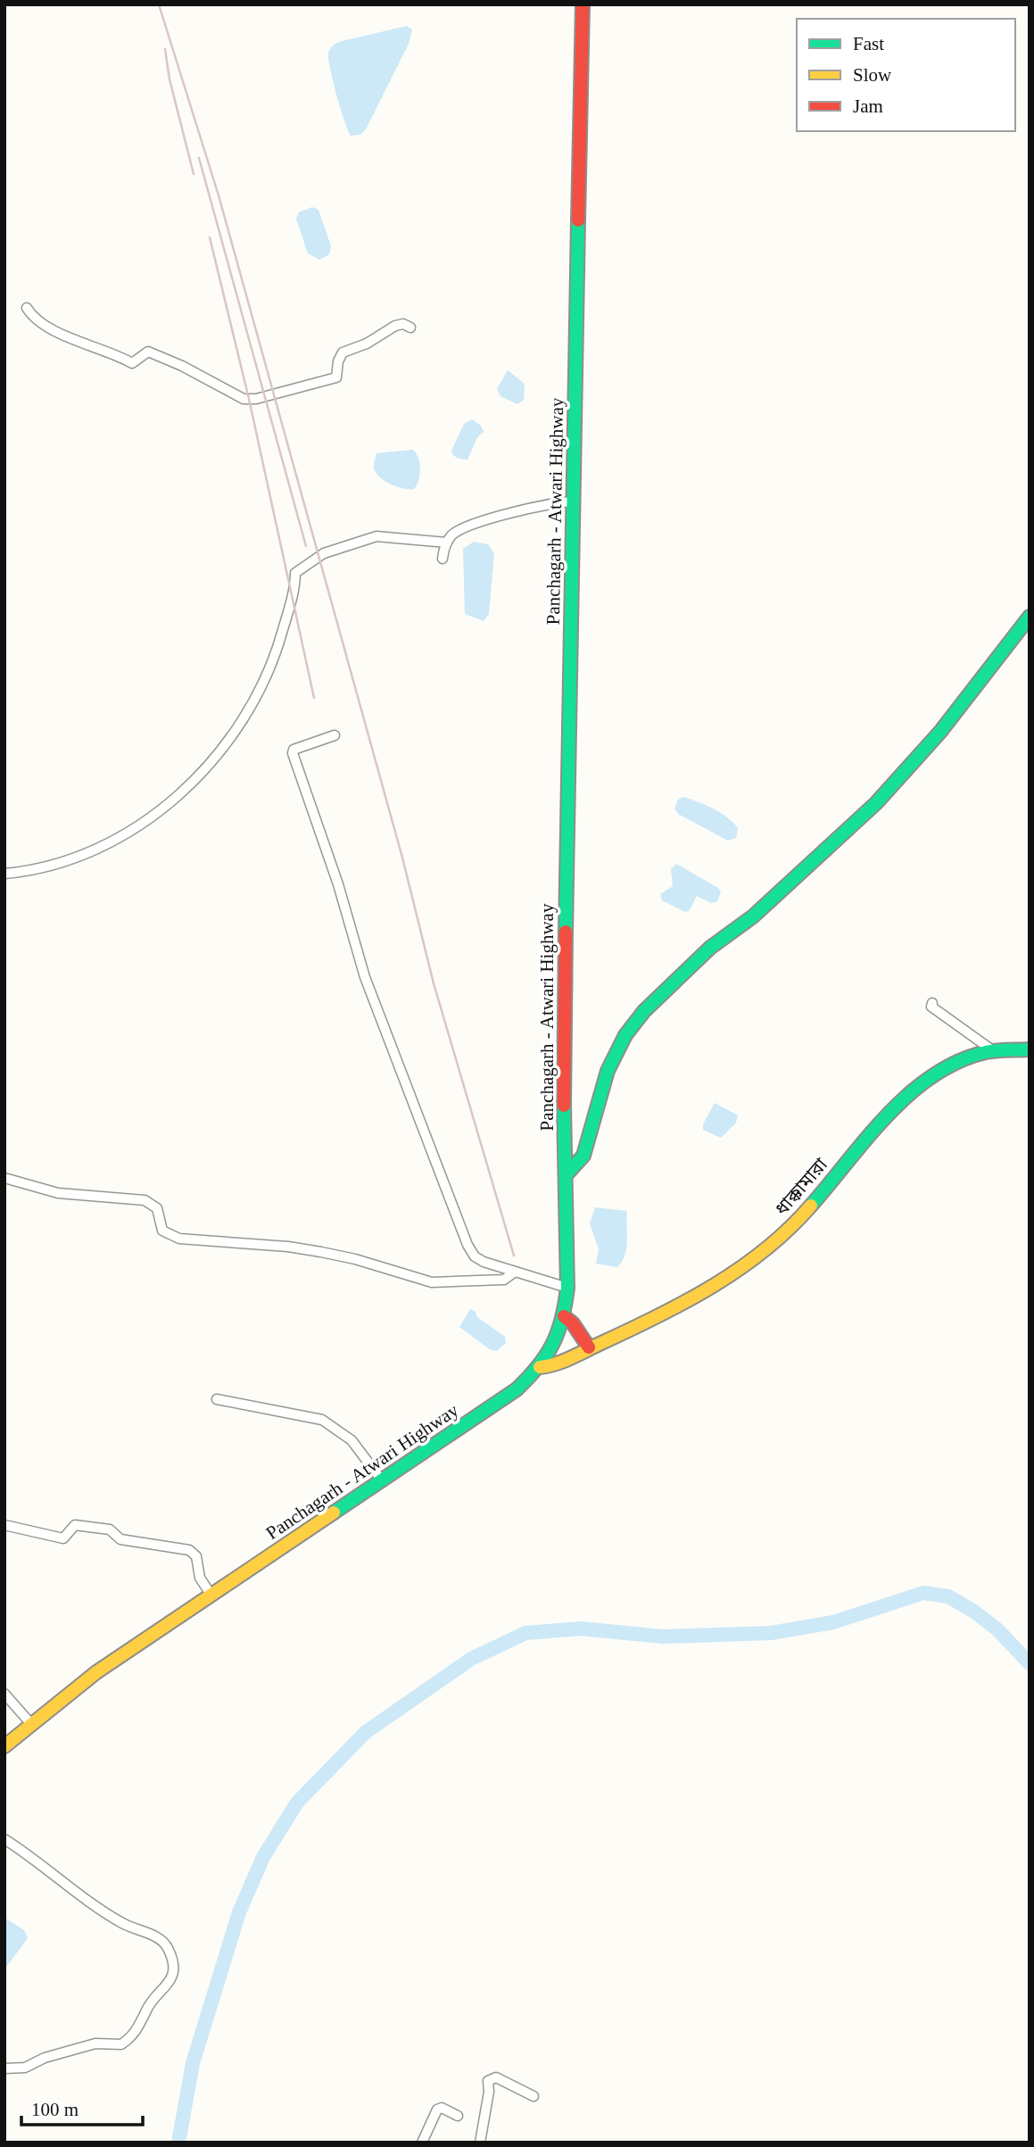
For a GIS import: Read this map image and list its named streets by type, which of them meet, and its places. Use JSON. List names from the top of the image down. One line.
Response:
{"streets":{"main road":["Panchagarh - Atwari Highway","ধাক্কামারা"]},"crossings":[["Panchagarh - Atwari Highway","ধাক্কামারা"]],"legend":["Fast","Slow","Jam"],"scale_bar":"100 m"}
